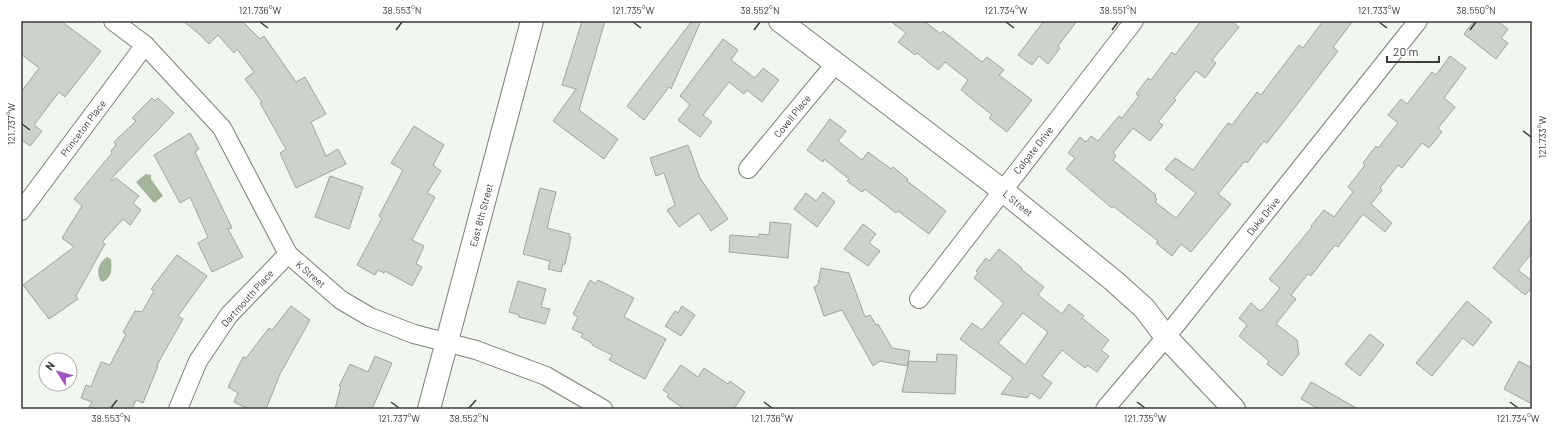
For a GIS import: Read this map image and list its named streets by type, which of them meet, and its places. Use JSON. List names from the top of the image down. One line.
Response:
{"streets":{"street":["Covell Place","Princeton Place","Colgate Drive","L Street","East 8th Street","Duke Drive","K Street","Dartmouth Place"]},"crossings":[["Covell Place","L Street"],["Princeton Place","K Street"],["Colgate Drive","L Street"],["L Street","Duke Drive"],["East 8th Street","K Street"],["K Street","Dartmouth Place"]],"scale_bar":"20 m","north":"top left","coordinates":["121.736°W","38.553°N","121.735°W","38.552°N","121.734°W","38.551°N","121.733°W","38.550°N","121.737°W"]}
